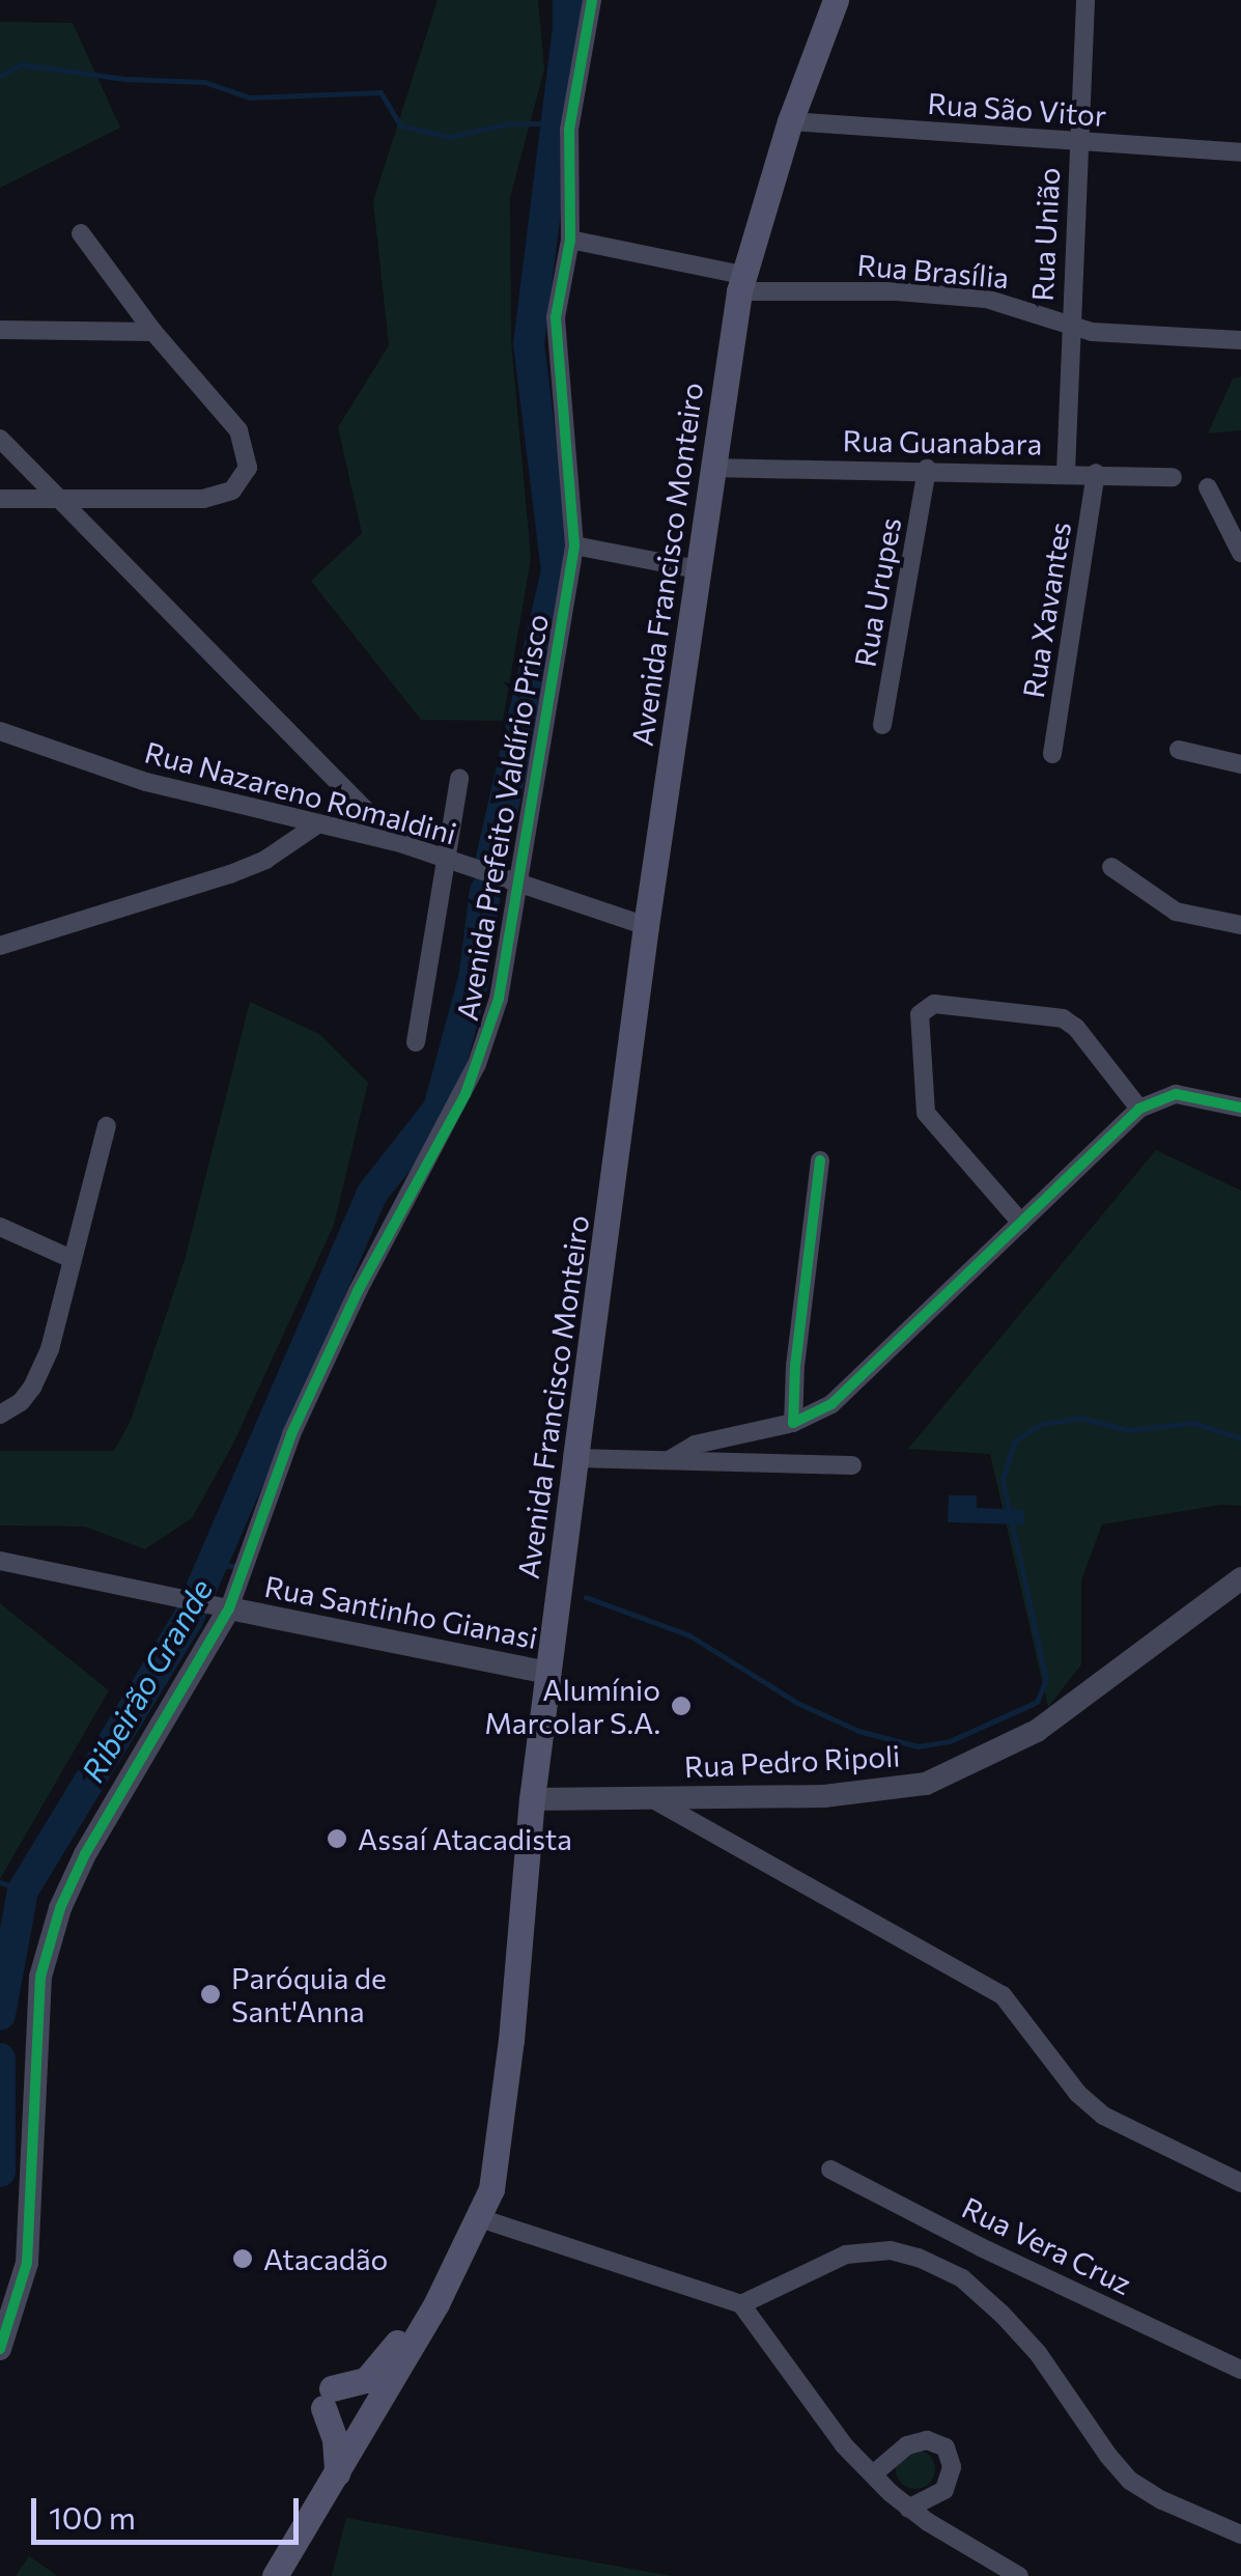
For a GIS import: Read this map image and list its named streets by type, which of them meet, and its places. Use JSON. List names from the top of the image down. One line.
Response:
{"streets":{"main road":["Avenida Francisco Monteiro"],"street":["Rua São Vitor","Rua União","Rua Brasília","Rua Guanabara","Rua Urupes","Rua Xavantes","Rua Nazareno Romaldini","Avenida Prefeito Valdírio Prisco","Rua Santinho Gianasi","Rua Pedro Ripoli","Rua Vera Cruz"]},"crossings":[["Rua São Vitor","Rua União"],["Rua São Vitor","Avenida Francisco Monteiro"],["Rua União","Rua Brasília"],["Rua União","Rua Guanabara"],["Rua Brasília","Avenida Francisco Monteiro"],["Rua Brasília","Avenida Prefeito Valdírio Prisco"],["Rua Guanabara","Avenida Francisco Monteiro"],["Rua Guanabara","Rua Urupes"],["Rua Guanabara","Rua Xavantes"],["Avenida Francisco Monteiro","Rua Nazareno Romaldini"],["Avenida Francisco Monteiro","Rua Santinho Gianasi"],["Avenida Francisco Monteiro","Rua Pedro Ripoli"],["Rua Nazareno Romaldini","Avenida Prefeito Valdírio Prisco"],["Avenida Prefeito Valdírio Prisco","Rua Santinho Gianasi"]],"water":["Ribeirão Grande"],"places":["Alumínio Marcolar S.A.","Assaí Atacadista","Paróquia de Sant'Anna","Atacadão"],"scale_bar":"100 m"}
